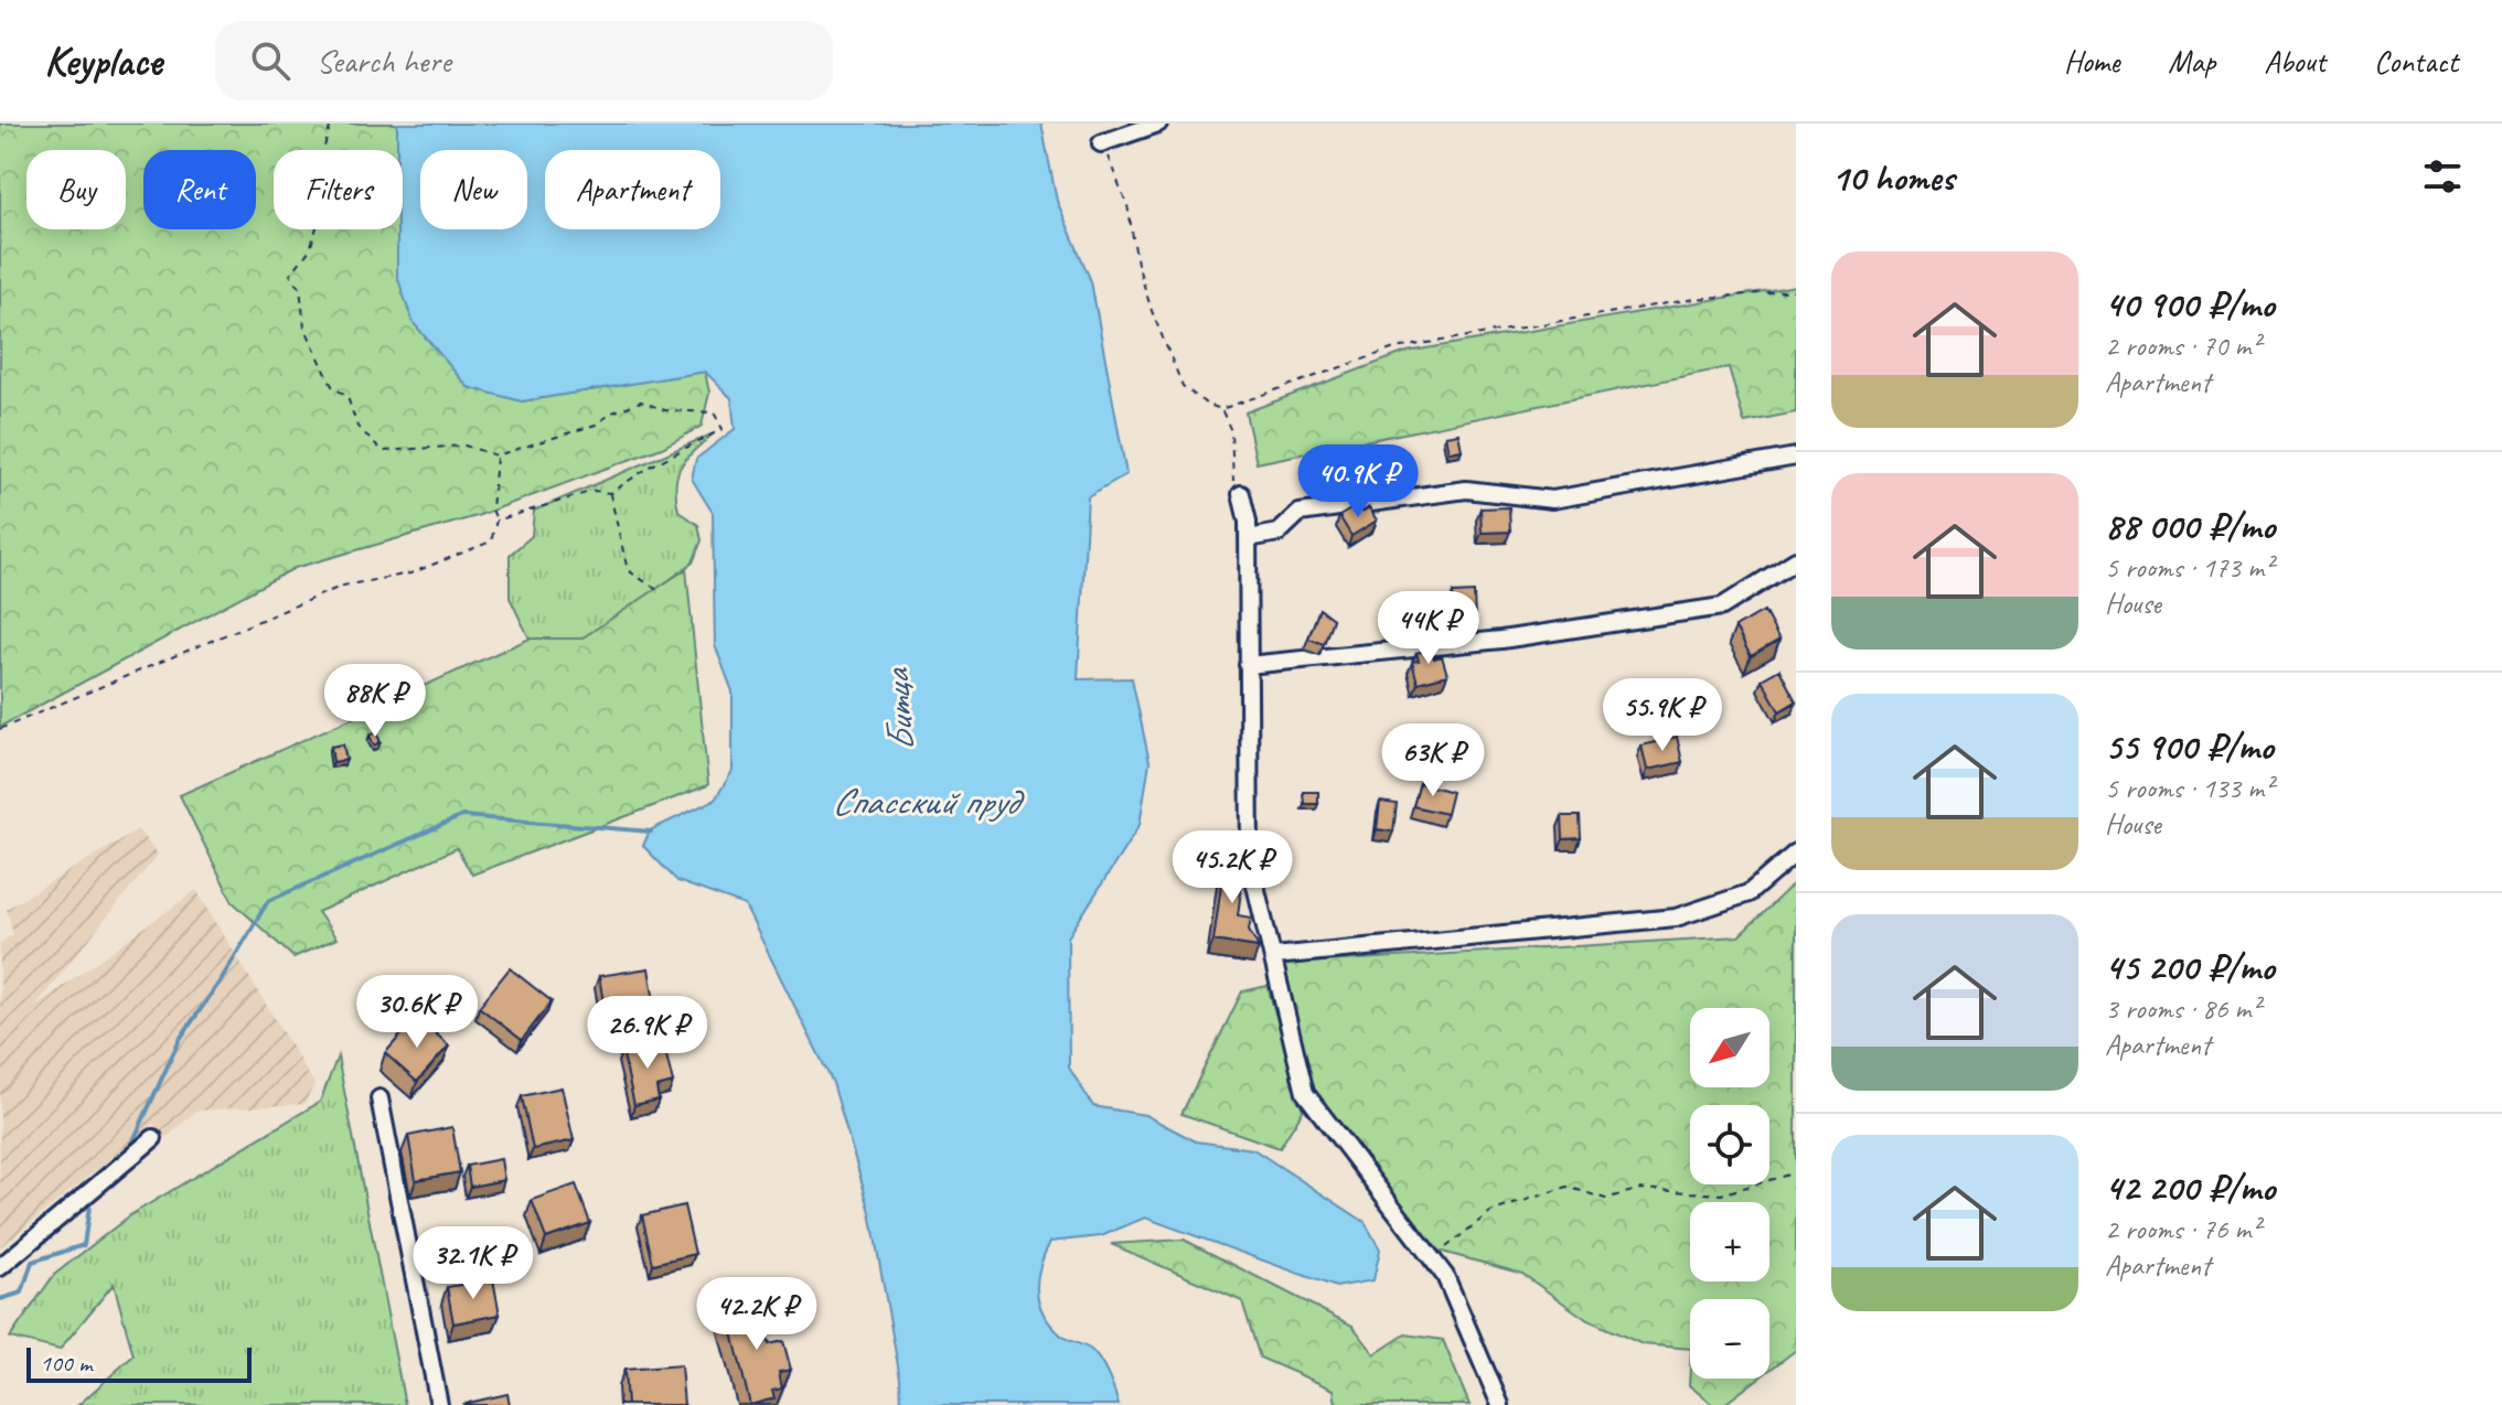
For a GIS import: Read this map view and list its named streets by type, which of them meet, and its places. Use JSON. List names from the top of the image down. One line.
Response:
{"water":["Битца","Спасский пруд"],"scale_bar":"100 m","north":"bottom left","page":{"header":"Keyplace","search":"Search here","nav":["Home","Map","About","Contact"],"heading":"10 homes","chip":["Buy","Rent","Filters","New","Apartment"],"list":[{"name":"40 900 ₽/mo","note":"2 rooms · 70 m² · Apartment"},{"name":"88 000 ₽/mo","note":"5 rooms · 173 m² · House"},{"name":"55 900 ₽/mo","note":"5 rooms · 133 m² · House"},{"name":"45 200 ₽/mo","note":"3 rooms · 86 m² · Apartment"},{"name":"42 200 ₽/mo","note":"2 rooms · 76 m² · Apartment"}],"price":["40.9K ₽","44K ₽","88K ₽","55.9K ₽","63K ₽","45.2K ₽","30.6K ₽","26.9K ₽","32.1K ₽","42.2K ₽"],"map_buttons":["+","−"],"scale":"100 m"}}
